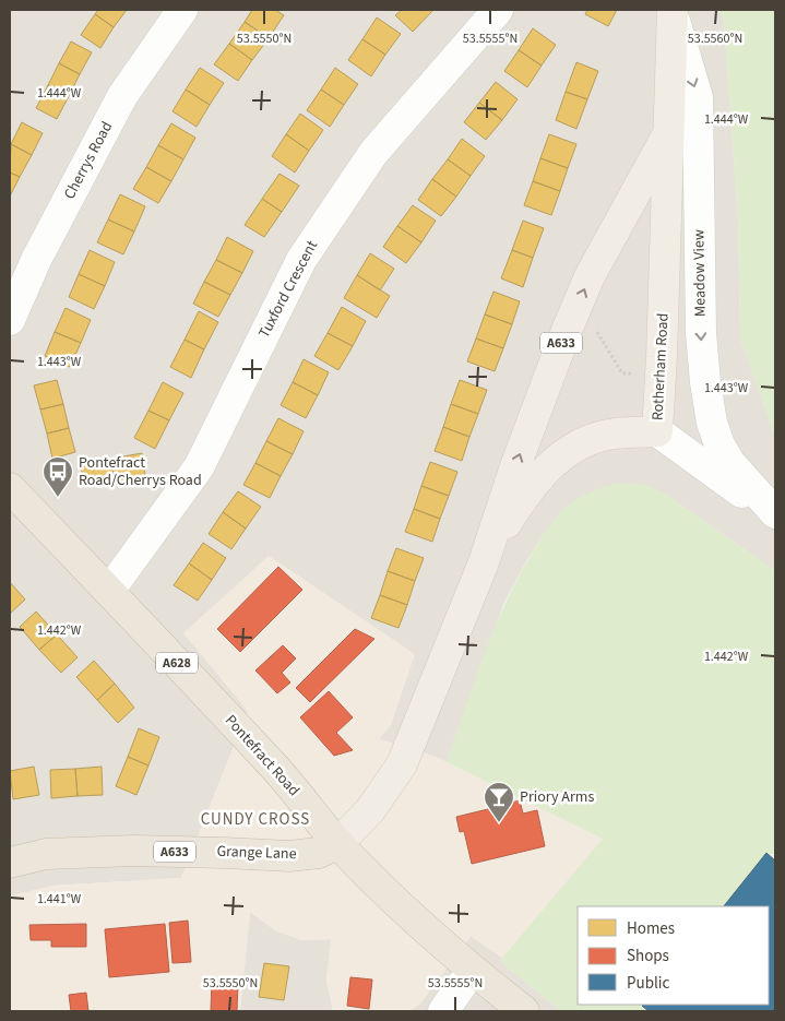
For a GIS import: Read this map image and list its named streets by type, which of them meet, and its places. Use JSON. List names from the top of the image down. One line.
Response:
{"streets":{"highway":["A633","A628","Pontefract Road","Grange Lane"],"main road":["Rotherham Road"],"street":["Cherrys Road","Meadow View","Tuxford Crescent"]},"crossings":[["Meadow View","Rotherham Road"],["Tuxford Crescent","Pontefract Road"],["Rotherham Road","Pontefract Road"],["Rotherham Road","Grange Lane"],["Pontefract Road","Grange Lane"]],"one_way":["Meadow View"],"districts":["CUNDY CROSS"],"places":{"bus stop":["Pontefract Road/Cherrys Road"],"bar":["Priory Arms"]},"legend":["Homes","Shops","Public"],"coordinates":["53.5550°N","53.5555°N","53.5560°N","1.444°W","1.443°W","1.442°W","1.441°W"]}
